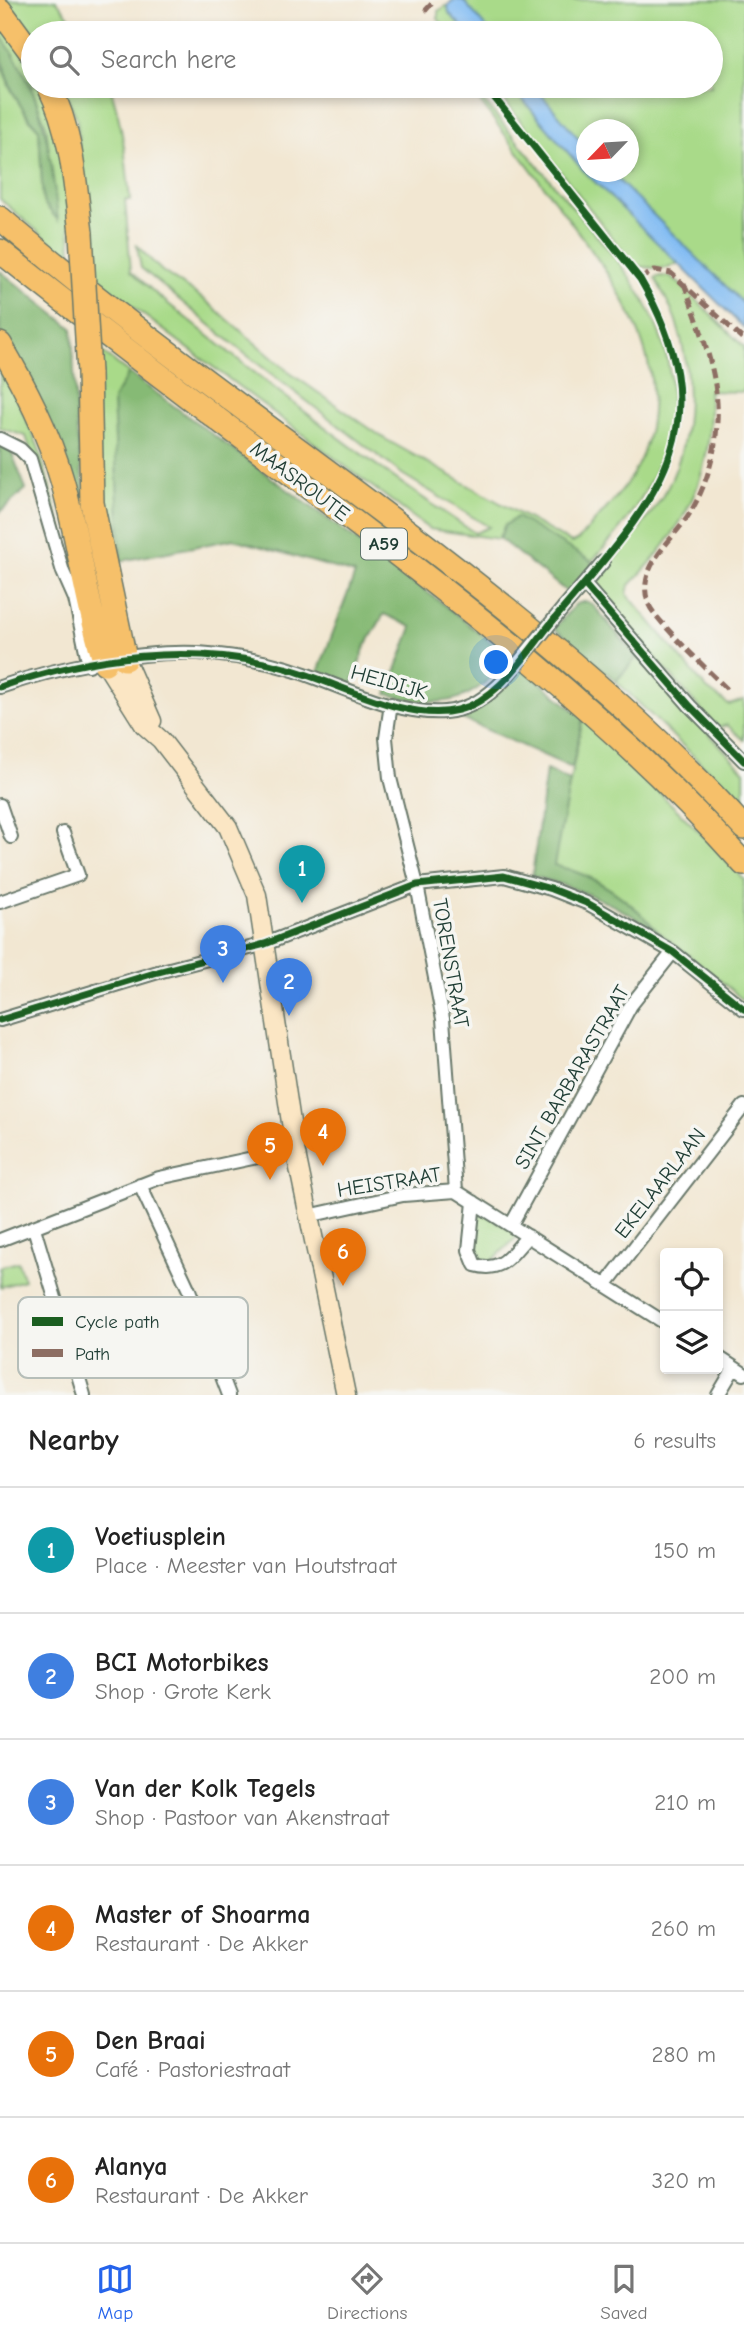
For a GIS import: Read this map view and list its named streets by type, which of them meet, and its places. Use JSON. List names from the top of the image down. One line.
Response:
{"streets":{"highway":["MAASROUTE","A59"],"street":["HEIDIJK","TORENSTRAAT","SINT BARBARASTRAAT","HEISTRAAT","EKELAARLAAN"]},"crossings":[["HEIDIJK","TORENSTRAAT"],["TORENSTRAAT","HEISTRAAT"],["SINT BARBARASTRAAT","HEISTRAAT"],["HEISTRAAT","EKELAARLAAN"]],"legend":["Cycle path","Path"],"north":"bottom left","page":{"search":"Search here","pins":["1","3","2","4","5","6"],"heading":["Nearby","6 results"],"list":[{"mark":"1","name":"Voetiusplein","note":"Place · Meester van Houtstraat","value":"150 m"},{"mark":"2","name":"BCI Motorbikes","note":"Shop · Grote Kerk","value":"200 m"},{"mark":"3","name":"Van der Kolk Tegels","note":"Shop · Pastoor van Akenstraat","value":"210 m"},{"mark":"4","name":"Master of Shoarma","note":"Restaurant · De Akker","value":"260 m"},{"mark":"5","name":"Den Braai","note":"Café · Pastoriestraat","value":"280 m"},{"mark":"6","name":"Alanya","note":"Restaurant · De Akker","value":"320 m"}],"nav":["Map","Directions","Saved"]}}
